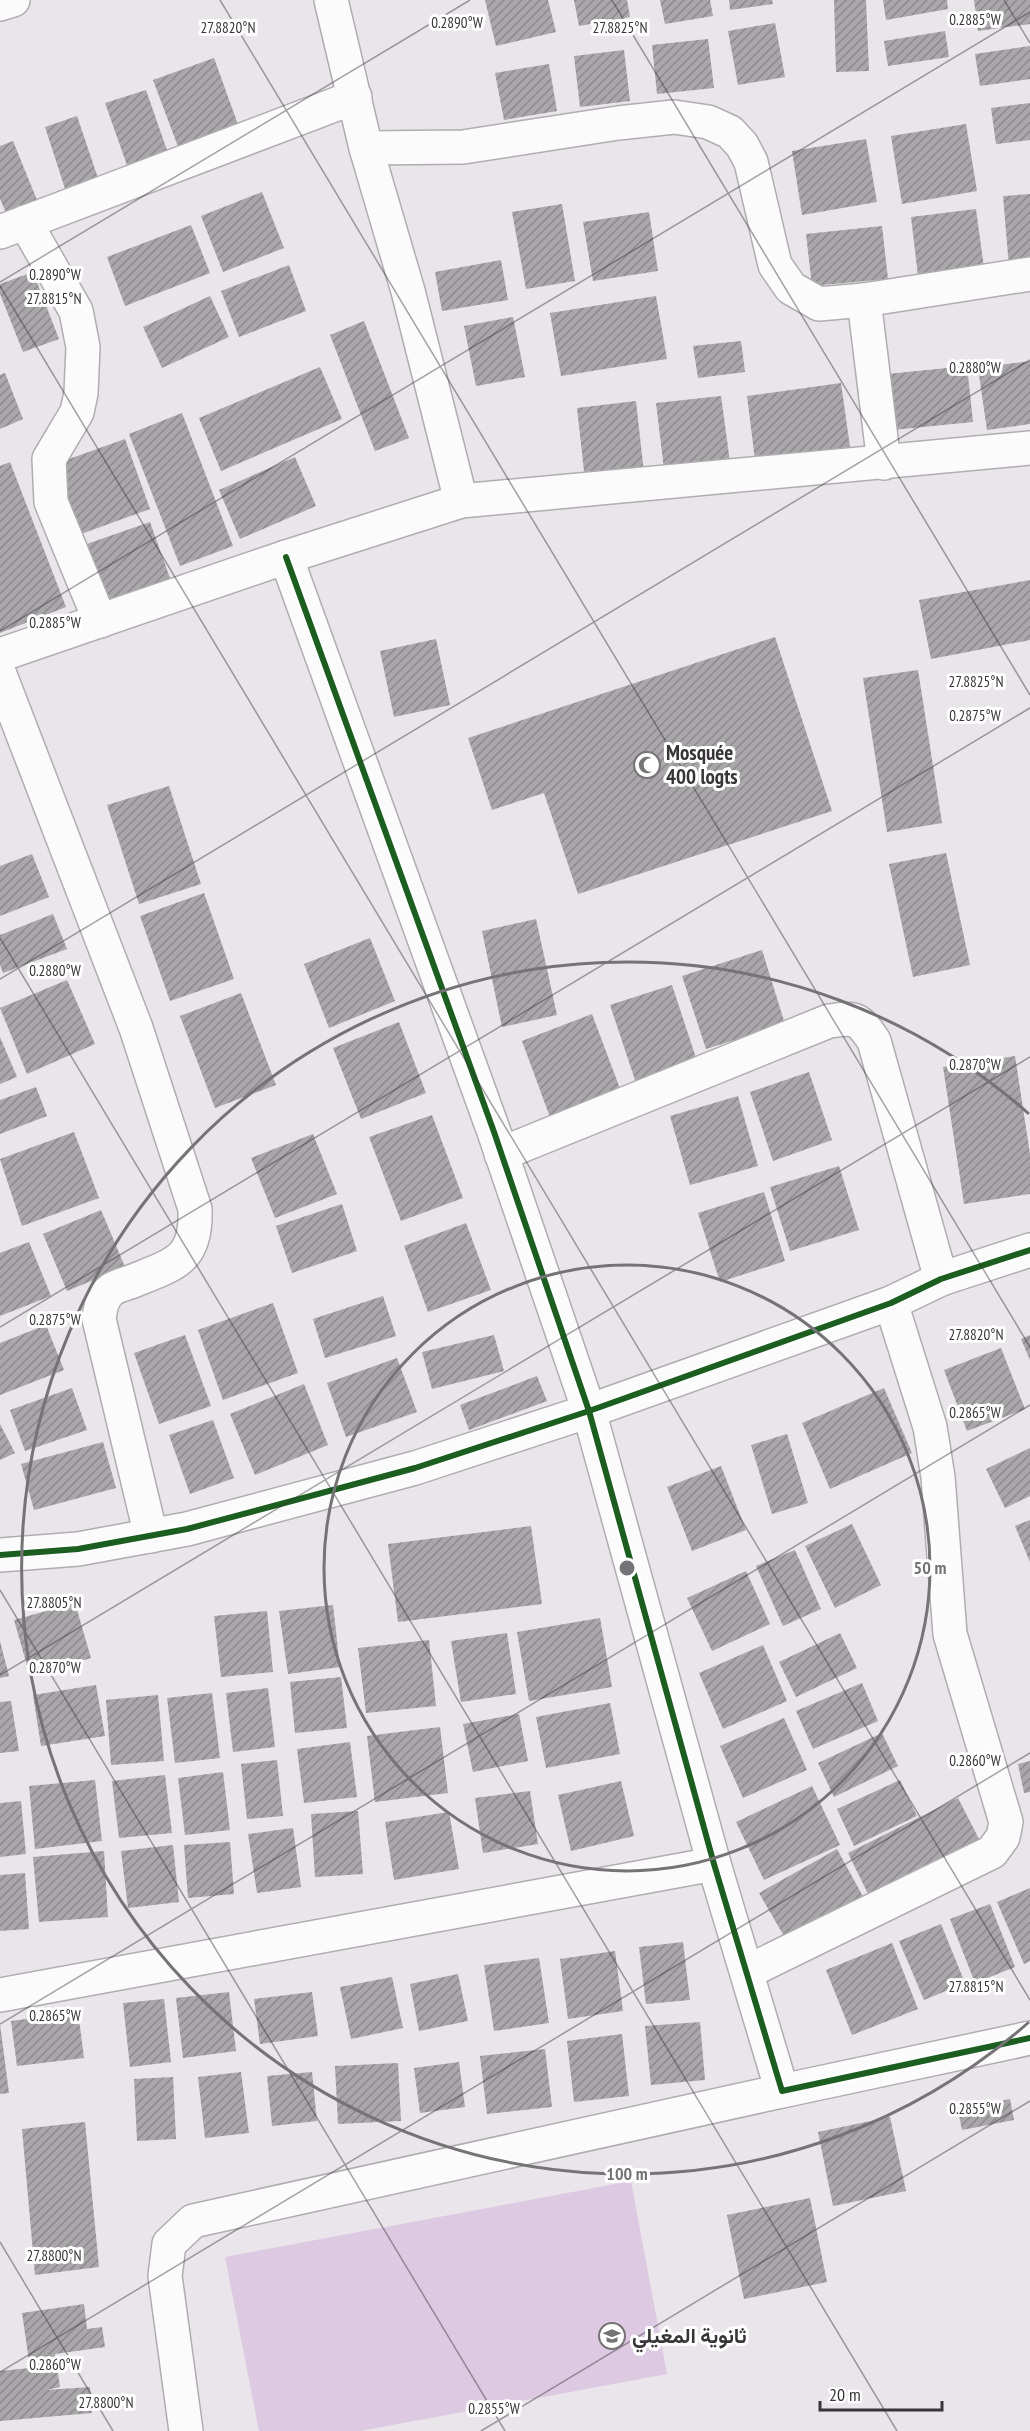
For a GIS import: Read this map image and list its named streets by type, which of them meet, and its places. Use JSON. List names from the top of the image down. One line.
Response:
{"places":{"mosque":["Mosquée 400 logts"],"school or university":["ثانوية المغيلي"]},"scale_bar":"20 m","coordinates":["0.2885°W","0.2890°W","27.8825°N","27.8820°N","27.8815°N","0.2880°W","0.2875°W","0.2870°W","0.2865°W","27.8805°N","0.2860°W","0.2855°W","27.8800°N"],"rings":["50 m","100 m"]}
